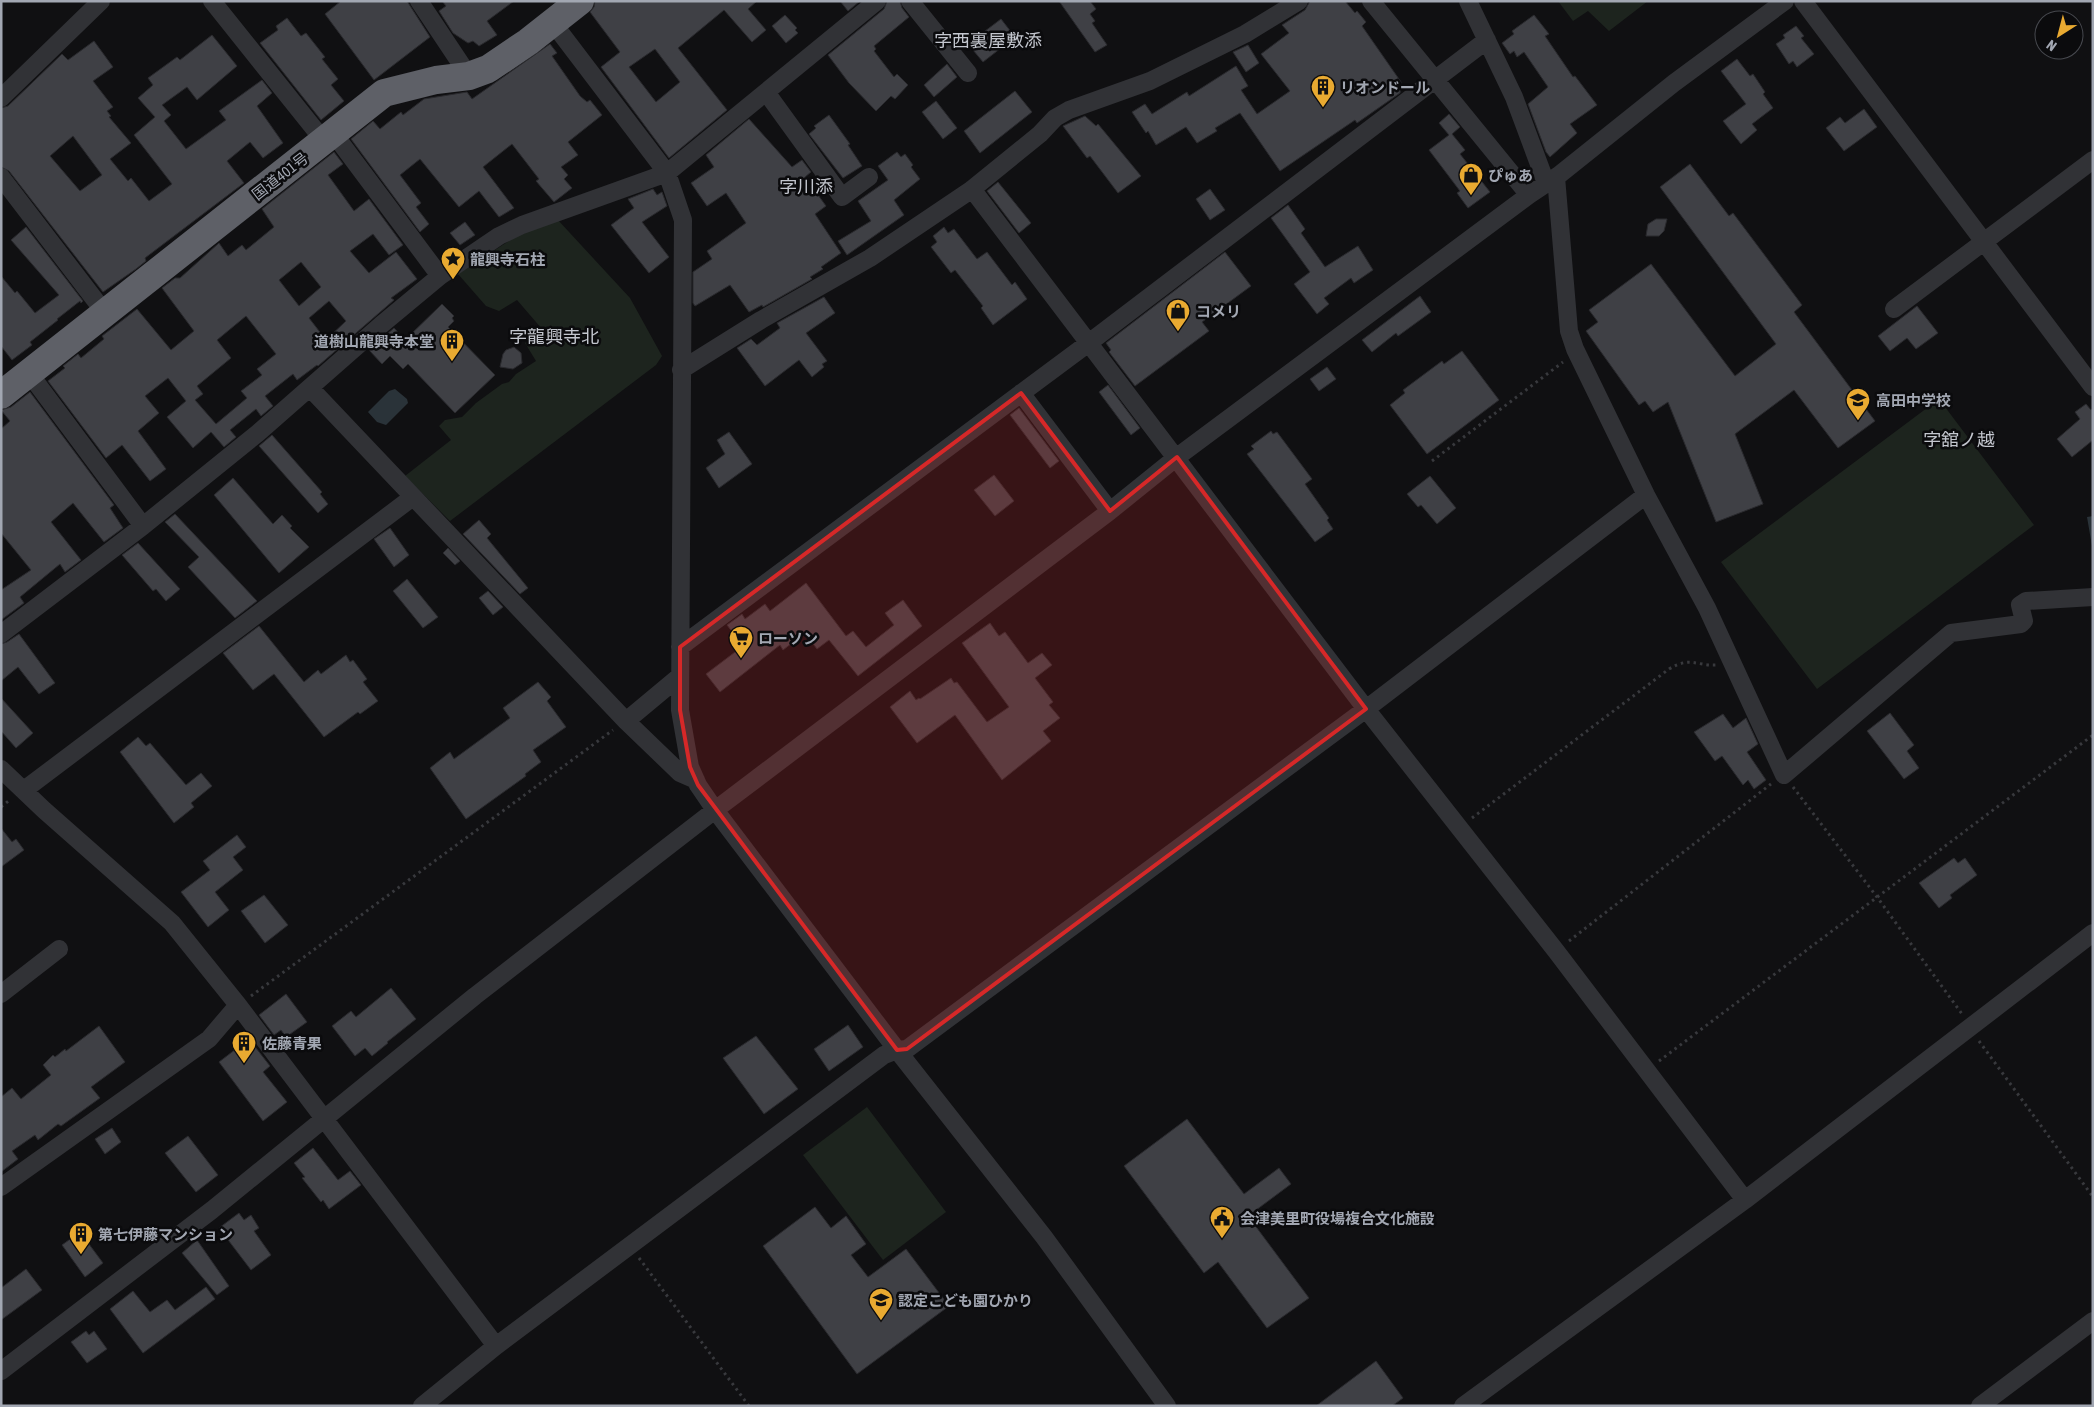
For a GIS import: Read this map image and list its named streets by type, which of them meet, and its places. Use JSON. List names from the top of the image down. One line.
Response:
{"streets":{"highway":["国道401号"]},"districts":["字西裏屋敷添","字川添","字龍興寺北","字舘ノ越"],"places":{"building":["リオンドール","道樹山龍興寺本堂","佐藤青果","第七伊藤マンション"],"shop":["ぴゅあ","コメリ"],"place":["龍興寺石柱"],"school or university":["高田中学校","認定こども園ひかり"],"supermarket":["ローソン"],"public building":["会津美里町役場複合文化施設"]},"north":"bottom left"}
